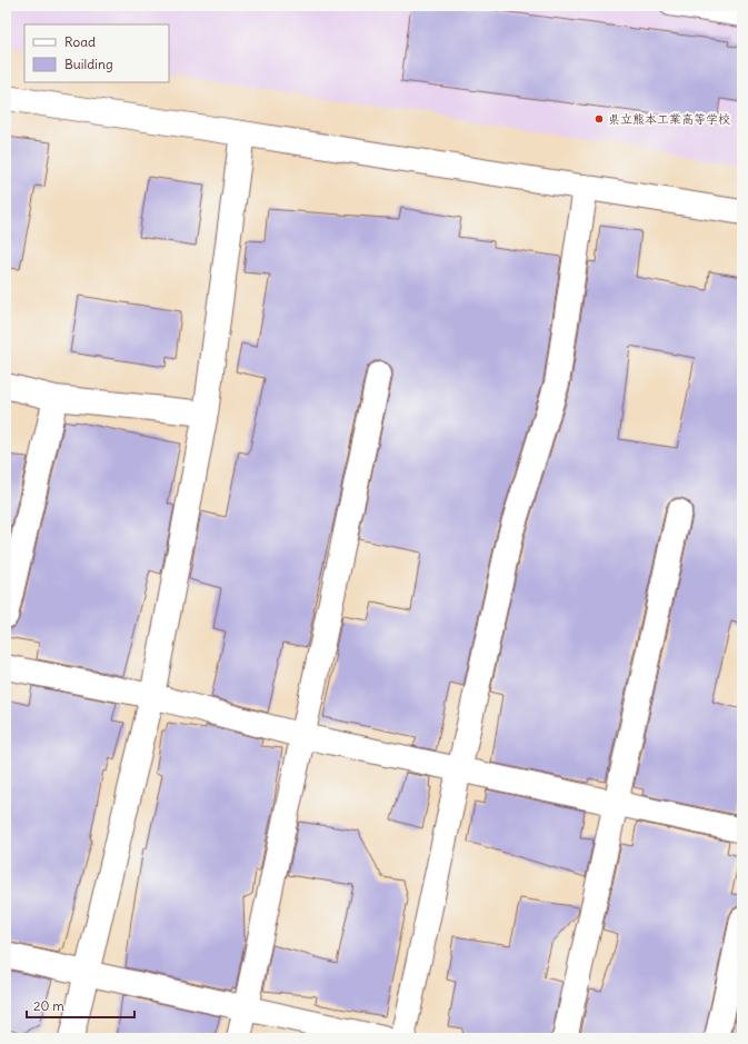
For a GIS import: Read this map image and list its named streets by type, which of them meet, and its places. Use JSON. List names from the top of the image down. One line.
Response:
{"places":["県立熊本工業高等学校"],"legend":["Road","Building"],"scale_bar":"20 m"}
